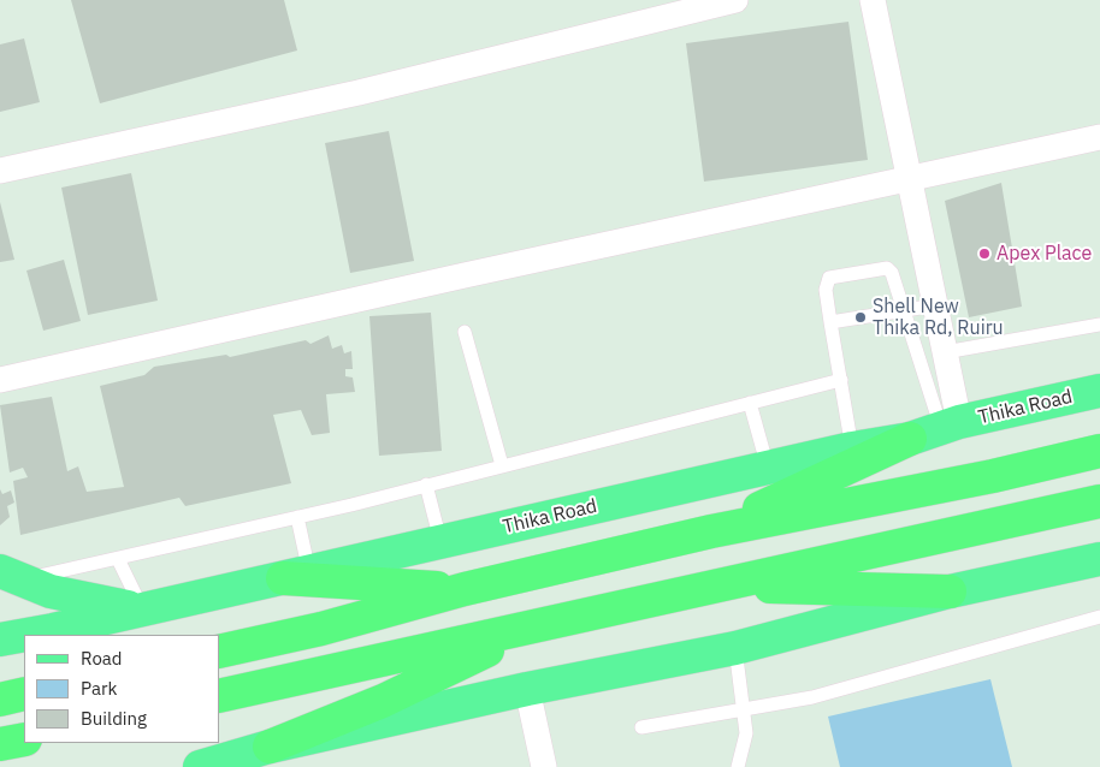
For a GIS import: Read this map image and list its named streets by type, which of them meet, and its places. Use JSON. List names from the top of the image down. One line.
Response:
{"streets":{"main road":["Thika Road"]},"places":["Apex Place","Shell New Thika Rd, Ruiru"],"legend":["Road","Park","Building"]}
